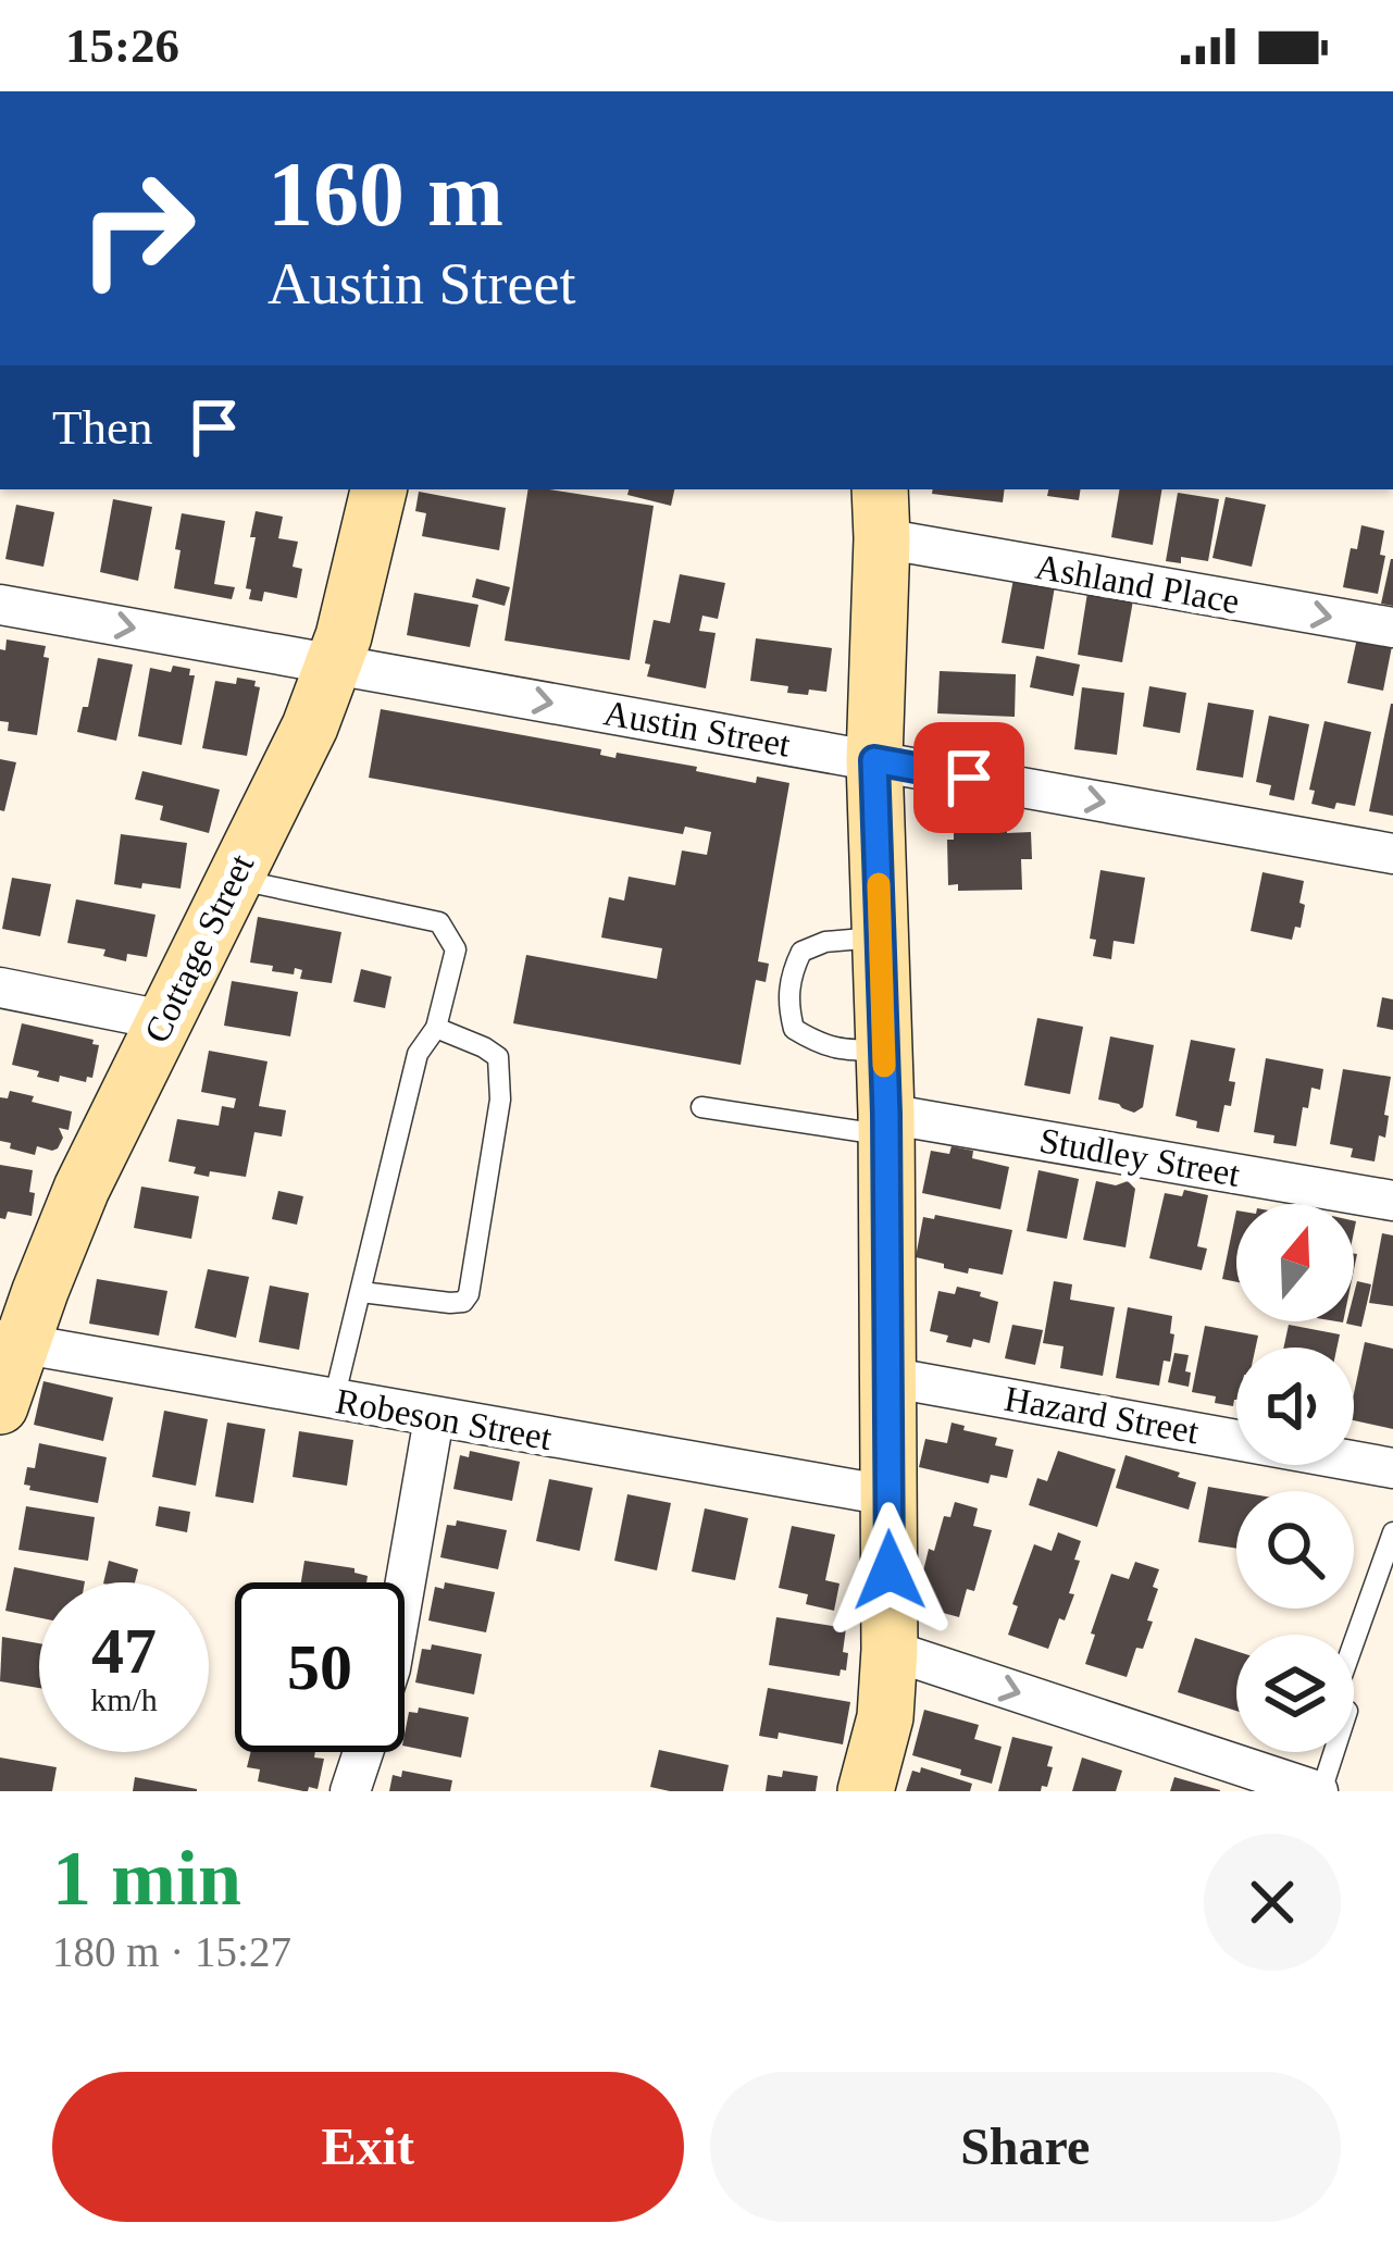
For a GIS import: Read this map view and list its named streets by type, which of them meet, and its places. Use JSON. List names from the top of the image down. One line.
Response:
{"streets":{"main road":["Cottage Street"],"street":["Ashland Place","Austin Street","Studley Street","Hazard Street","Robeson Street"]},"crossings":[["Austin Street","Cottage Street"],["Cottage Street","Robeson Street"]],"one_way":["Ashland Place","Austin Street"],"north":"top","page":{"status":"15:26","turn":["160 m","Austin Street"],"then":"Then","speed":"47 km/h","limit":"50","heading":["1 min","180 m · 15:27"],"buttons":["Exit","Share"]}}
